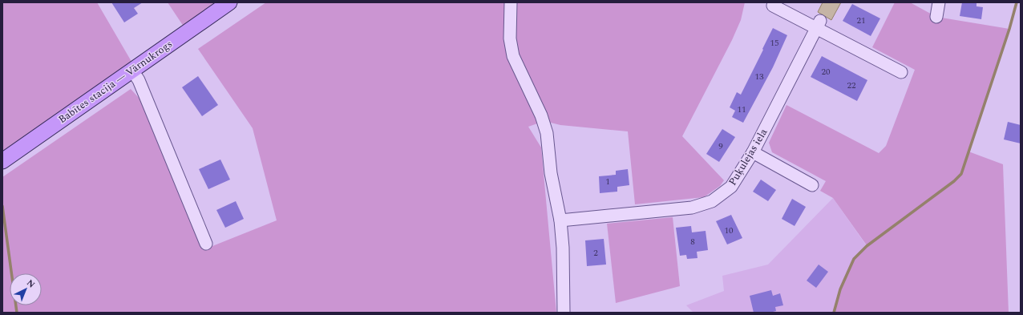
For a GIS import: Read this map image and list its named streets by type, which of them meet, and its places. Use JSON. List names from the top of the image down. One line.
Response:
{"streets":{"main road":["Babītes stacija — Vārnukrogs"],"street":["Puķulejas iela"]},"house_numbers":["21","15","20","13","22","11","9","1","10","8","2"],"north":"top right"}
